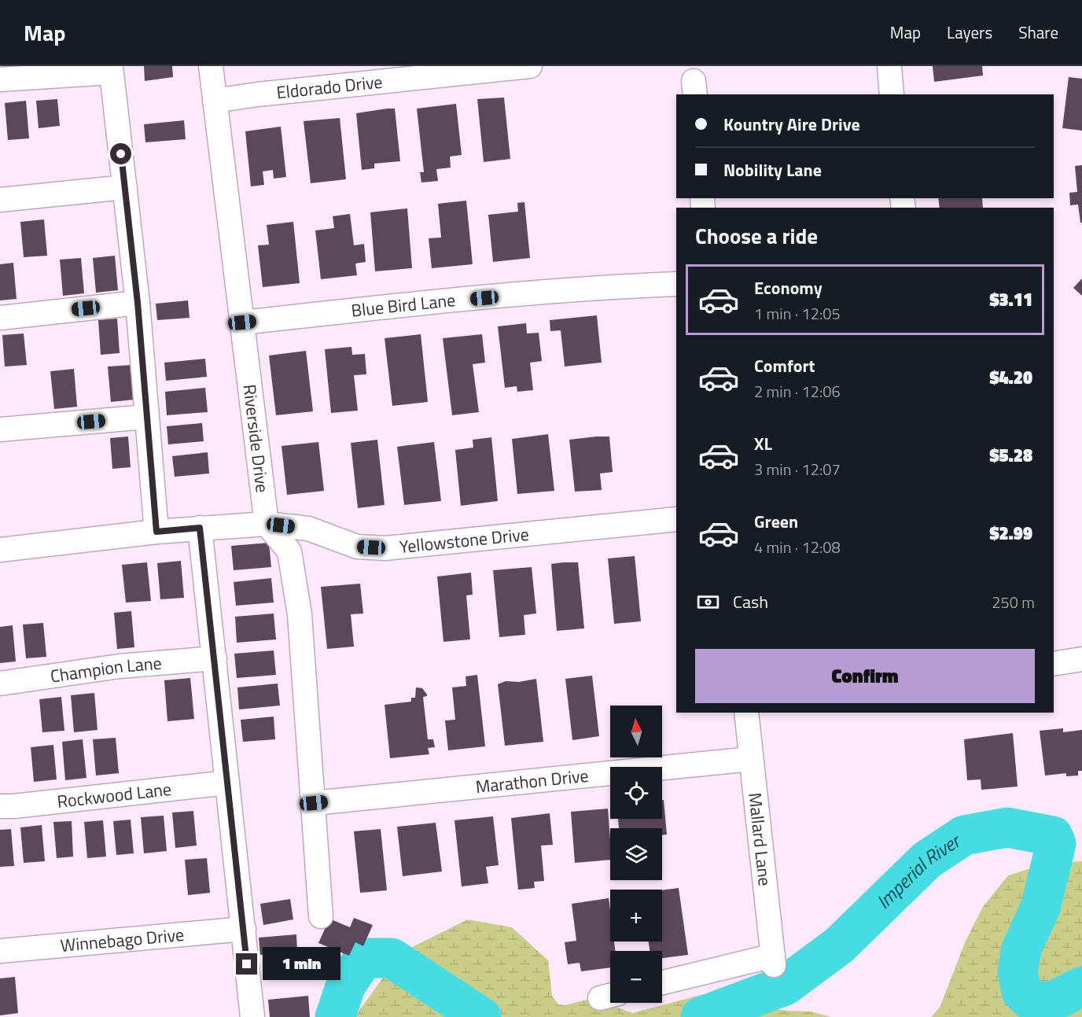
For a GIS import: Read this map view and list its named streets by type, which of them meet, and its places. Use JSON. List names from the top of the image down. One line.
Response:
{"streets":{"street":["Eldorado Drive","Blue Bird Lane","Riverside Drive","Yellowstone Drive","Champion Lane","Marathon Drive","Rockwood Lane","Mallard Lane","Winnebago Drive"]},"crossings":[["Eldorado Drive","Riverside Drive"],["Blue Bird Lane","Riverside Drive"],["Riverside Drive","Yellowstone Drive"],["Marathon Drive","Mallard Lane"]],"water":["Imperial River"],"north":"top","page":{"header":"Map","nav":["Map","Layers","Share"],"banner":["Kountry Aire Drive","Nobility Lane"],"heading":"Choose a ride","list":[{"name":"Economy","note":"1 min · 12:05","value":"$3.11"},{"name":"Comfort","note":"2 min · 12:06","value":"$4.20"},{"name":"XL","note":"3 min · 12:07","value":"$5.28"},{"name":"Green","note":"4 min · 12:08","value":"$2.99"}],"pay":["Cash","250 m"],"buttons":"Confirm","map_buttons":["+","−"],"bubble":"1 min"}}
